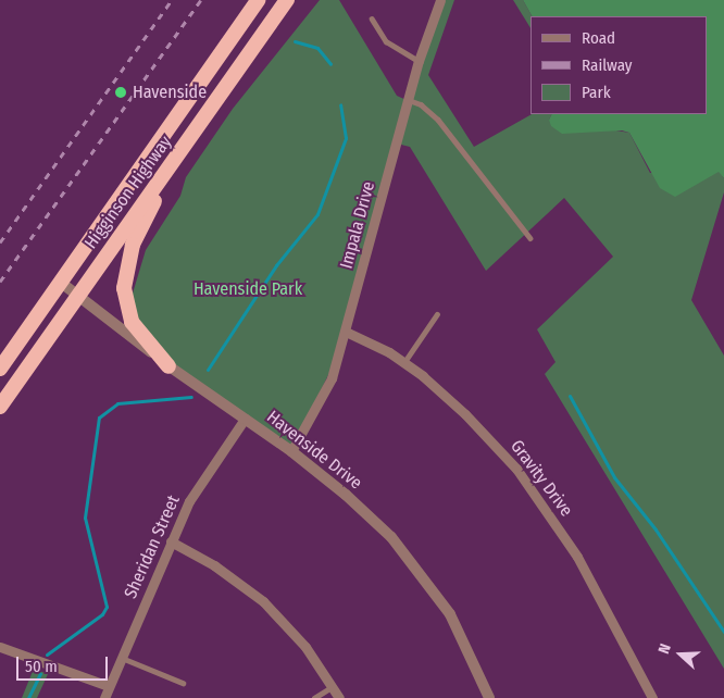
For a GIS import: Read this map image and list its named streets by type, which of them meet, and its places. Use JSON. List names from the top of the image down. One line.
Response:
{"streets":{"highway":["Higginson Highway"],"street":["Impala Drive","Havenside Drive","Gravity Drive","Sheridan Street"]},"crossings":[["Higginson Highway","Havenside Drive"],["Impala Drive","Havenside Drive"],["Impala Drive","Gravity Drive"],["Havenside Drive","Sheridan Street"]],"parks":["Havenside Park"],"places":["Havenside"],"legend":["Road","Railway","Park"],"scale_bar":"50 m","north":"left"}
